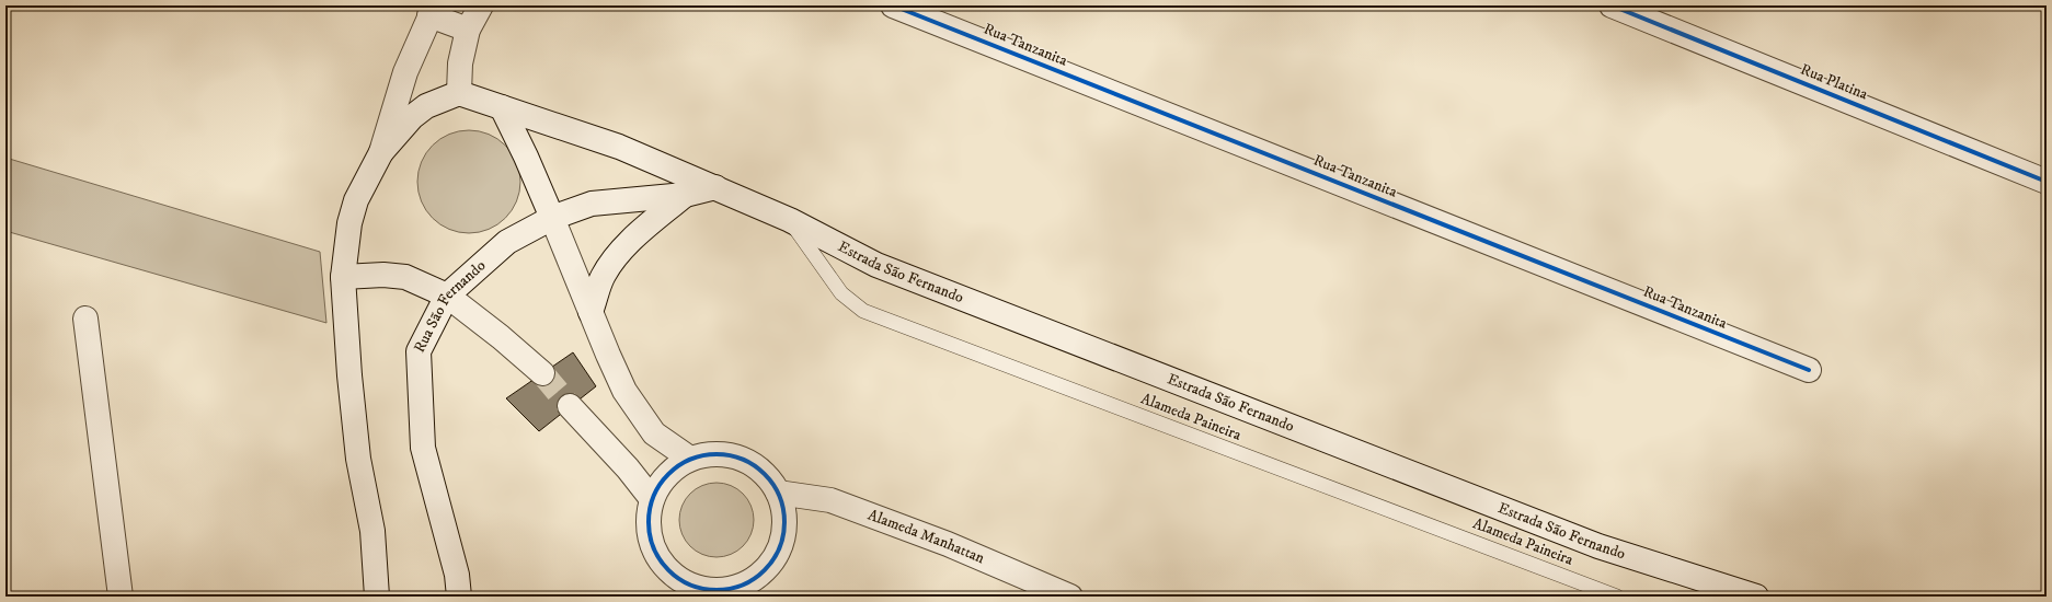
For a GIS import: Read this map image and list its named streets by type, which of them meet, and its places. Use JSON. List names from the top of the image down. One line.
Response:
{"streets":{"street":["Rua Tanzanita","Rua Platina","Estrada São Fernando","Rua São Fernando","Alameda Manhattan"],"lane":["Alameda Paineira"]},"crossings":[["Estrada São Fernando","Rua São Fernando"],["Estrada São Fernando","Alameda Paineira"]]}
